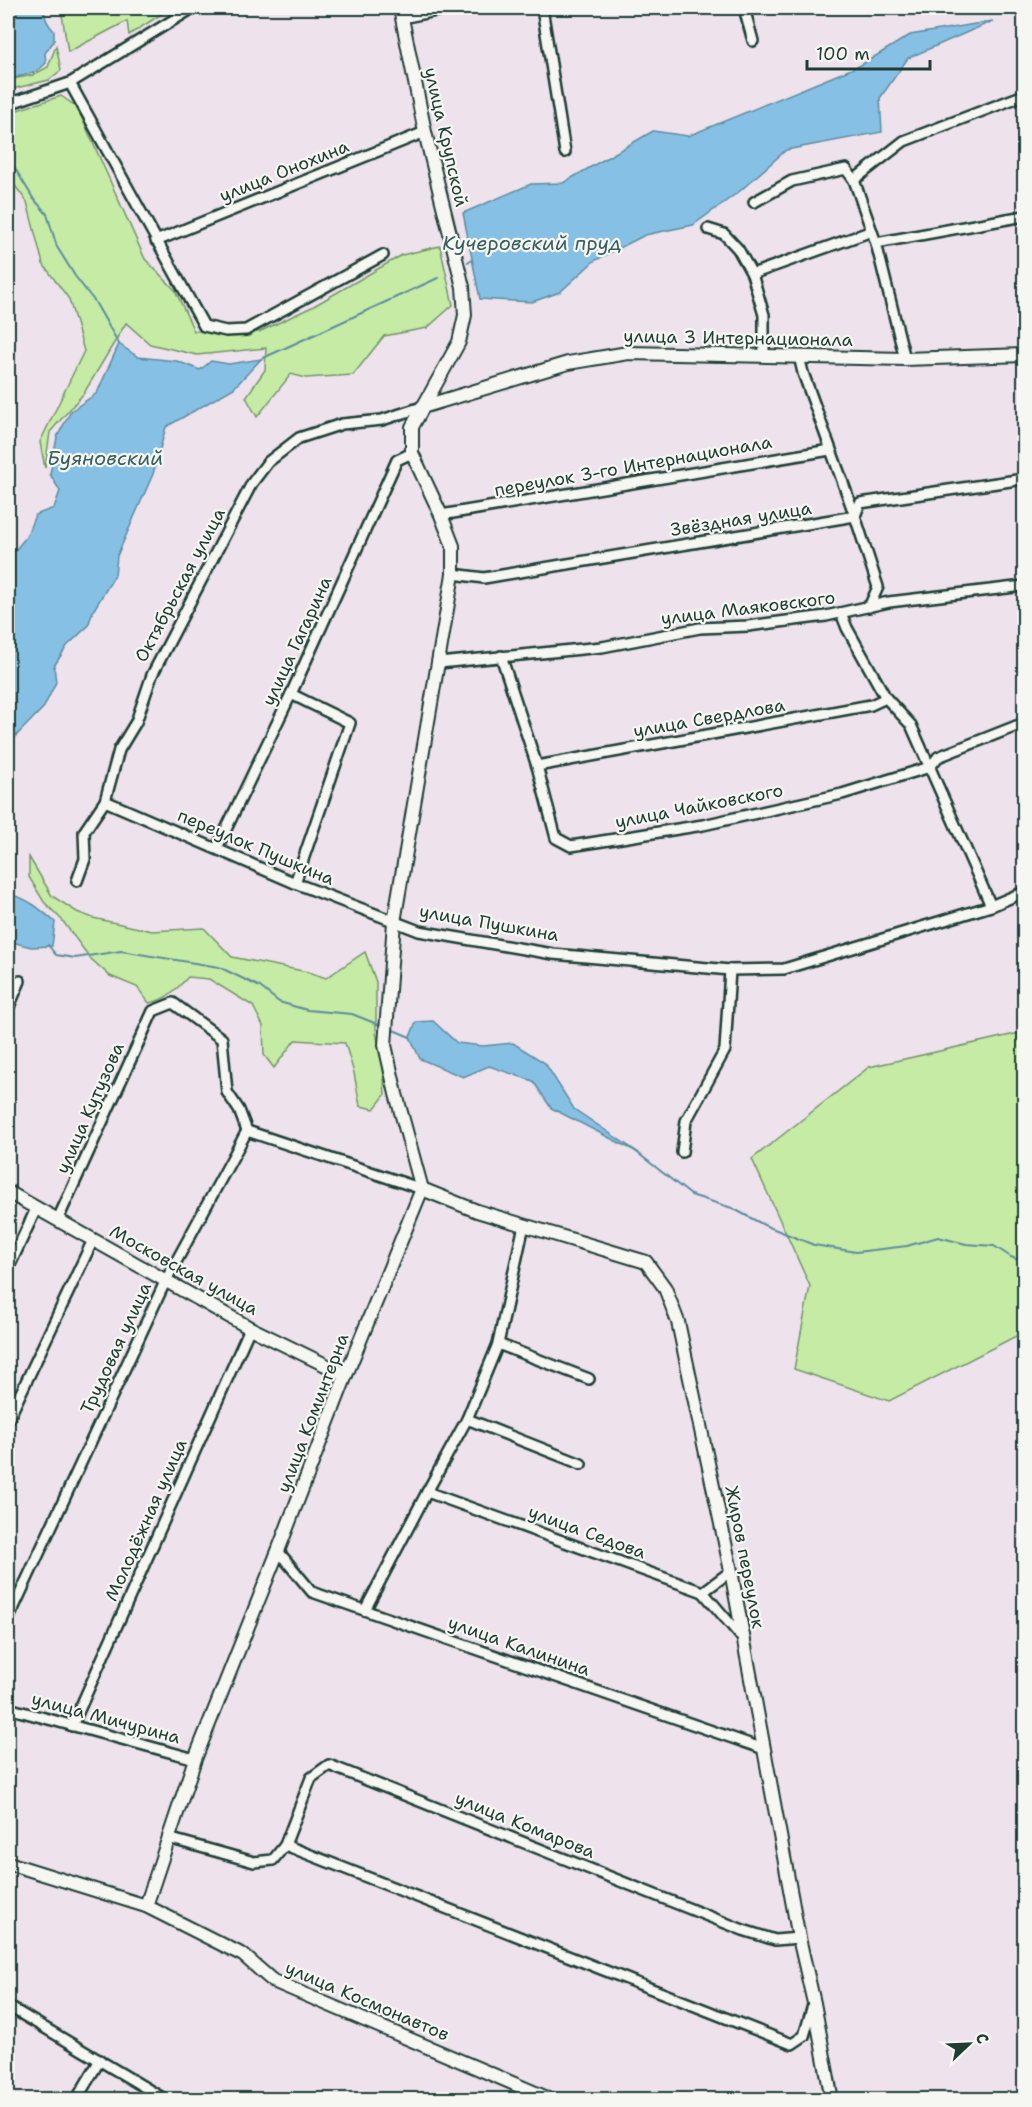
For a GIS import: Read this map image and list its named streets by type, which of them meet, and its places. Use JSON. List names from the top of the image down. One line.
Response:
{"streets":{"street":["улица Крупской","улица Онохина","улица 3 Интернационала","переулок 3-го Интернационала","Звёздная улица","Октябрьская улица","улица Маяковского","улица Гагарина","улица Свердлова","улица Чайковского","переулок Пушкина","улица Пушкина","улица Кутузова","Московская улица","Трудовая улица","улица Коминтерна","Молодёжная улица","улица Седова","Жиров переулок","улица Калинина","улица Мичурина","улица Комарова","улица Космонавтов"]},"crossings":[["улица Крупской","улица Онохина"],["улица Крупской","улица 3 Интернационала"],["улица Крупской","Октябрьская улица"],["улица Крупской","улица Пушкина"],["улица 3 Интернационала","Октябрьская улица"],["улица 3 Интернационала","улица Пушкина"],["переулок 3-го Интернационала","улица Пушкина"],["Звёздная улица","улица Пушкина"],["Октябрьская улица","переулок Пушкина"],["Октябрьская улица","улица Пушкина"],["улица Маяковского","улица Чайковского"],["улица Маяковского","улица Пушкина"],["улица Гагарина","переулок Пушкина"],["улица Гагарина","улица Пушкина"],["улица Свердлова","улица Чайковского"],["переулок Пушкина","улица Пушкина"],["улица Кутузова","Московская улица"],["улица Кутузова","Трудовая улица"],["Московская улица","Трудовая улица"],["Московская улица","улица Коминтерна"],["Московская улица","Молодёжная улица"],["улица Коминтерна","Жиров переулок"],["улица Коминтерна","улица Калинина"],["улица Коминтерна","улица Мичурина"],["улица Коминтерна","улица Космонавтов"],["Молодёжная улица","улица Мичурина"],["Жиров переулок","улица Калинина"],["Жиров переулок","улица Комарова"]],"water":["Кучеровский пруд","Буяновский"],"scale_bar":"100 m","north":"top right"}
